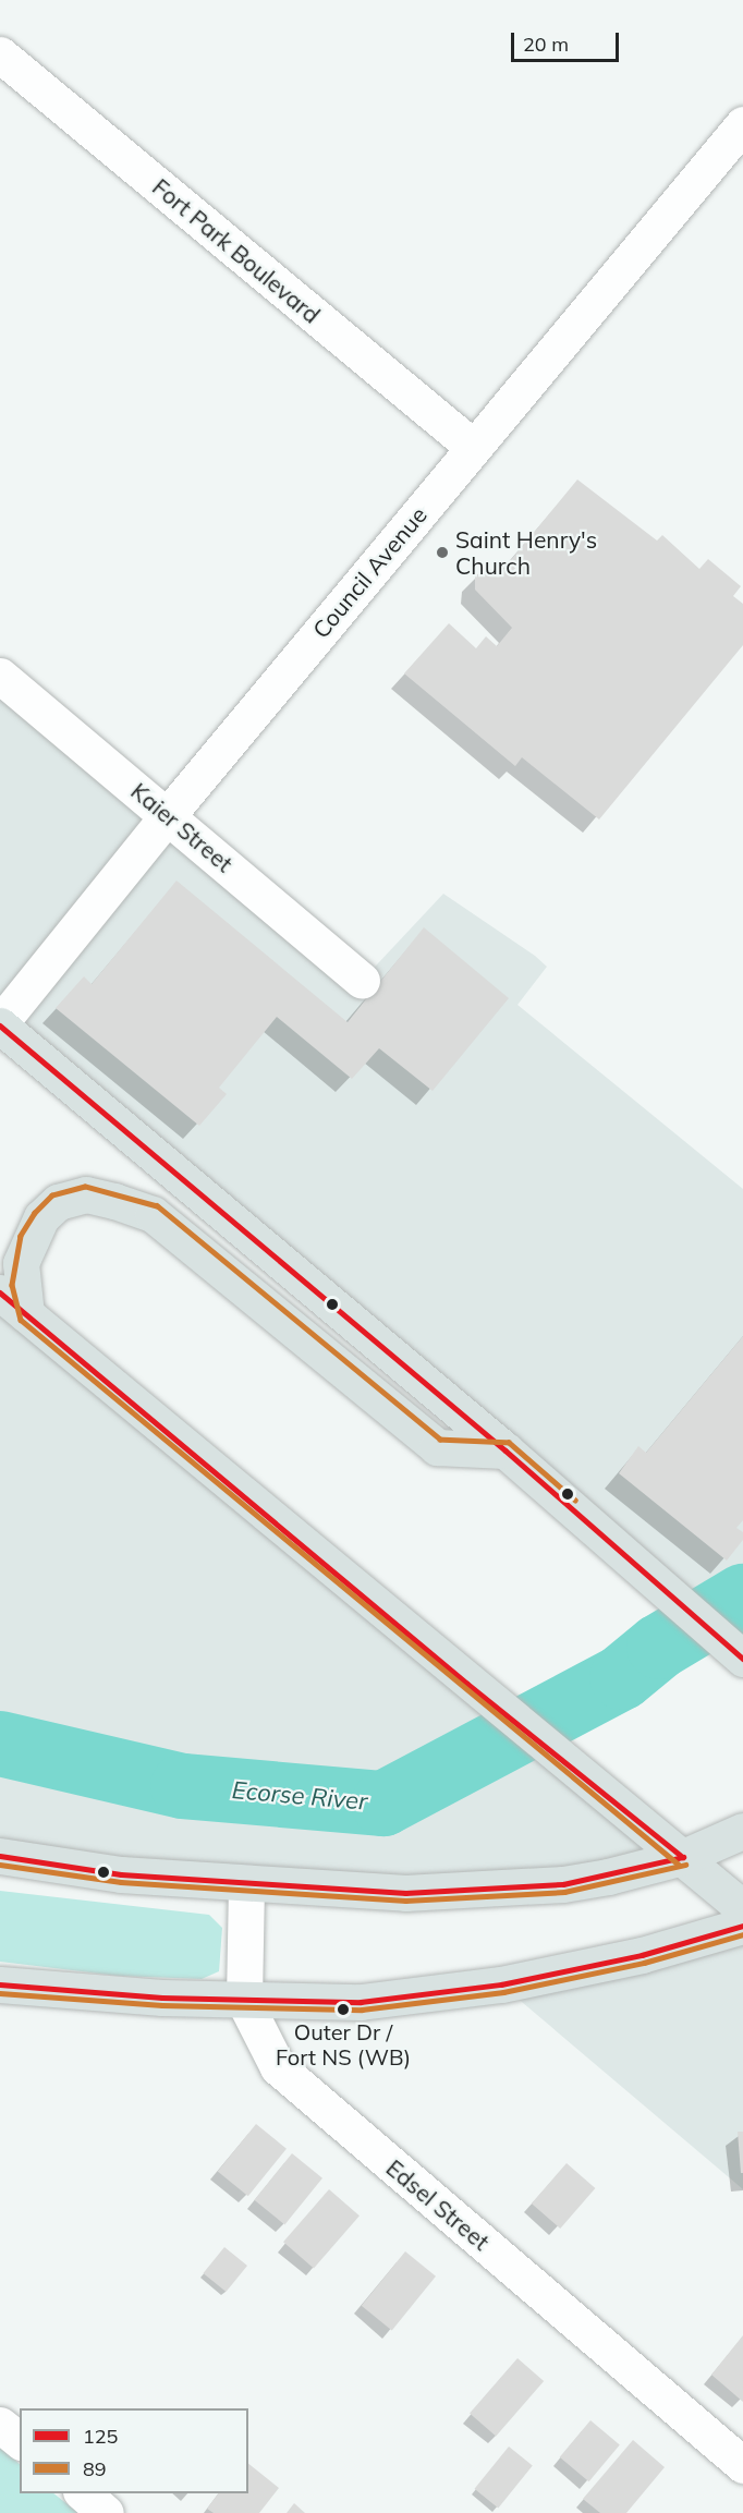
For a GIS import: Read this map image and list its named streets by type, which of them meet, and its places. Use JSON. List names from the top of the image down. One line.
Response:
{"streets":{"street":["Fort Park Boulevard","Council Avenue","Kaier Street","Edsel Street"]},"crossings":[["Fort Park Boulevard","Council Avenue"],["Council Avenue","Kaier Street"]],"water":["Ecorse River"],"places":["Saint Henry's Church","Outer Dr / Fort NS (WB)"],"lines":["transit line 125","transit line 89"],"legend":["125","89"],"scale_bar":"20 m"}
